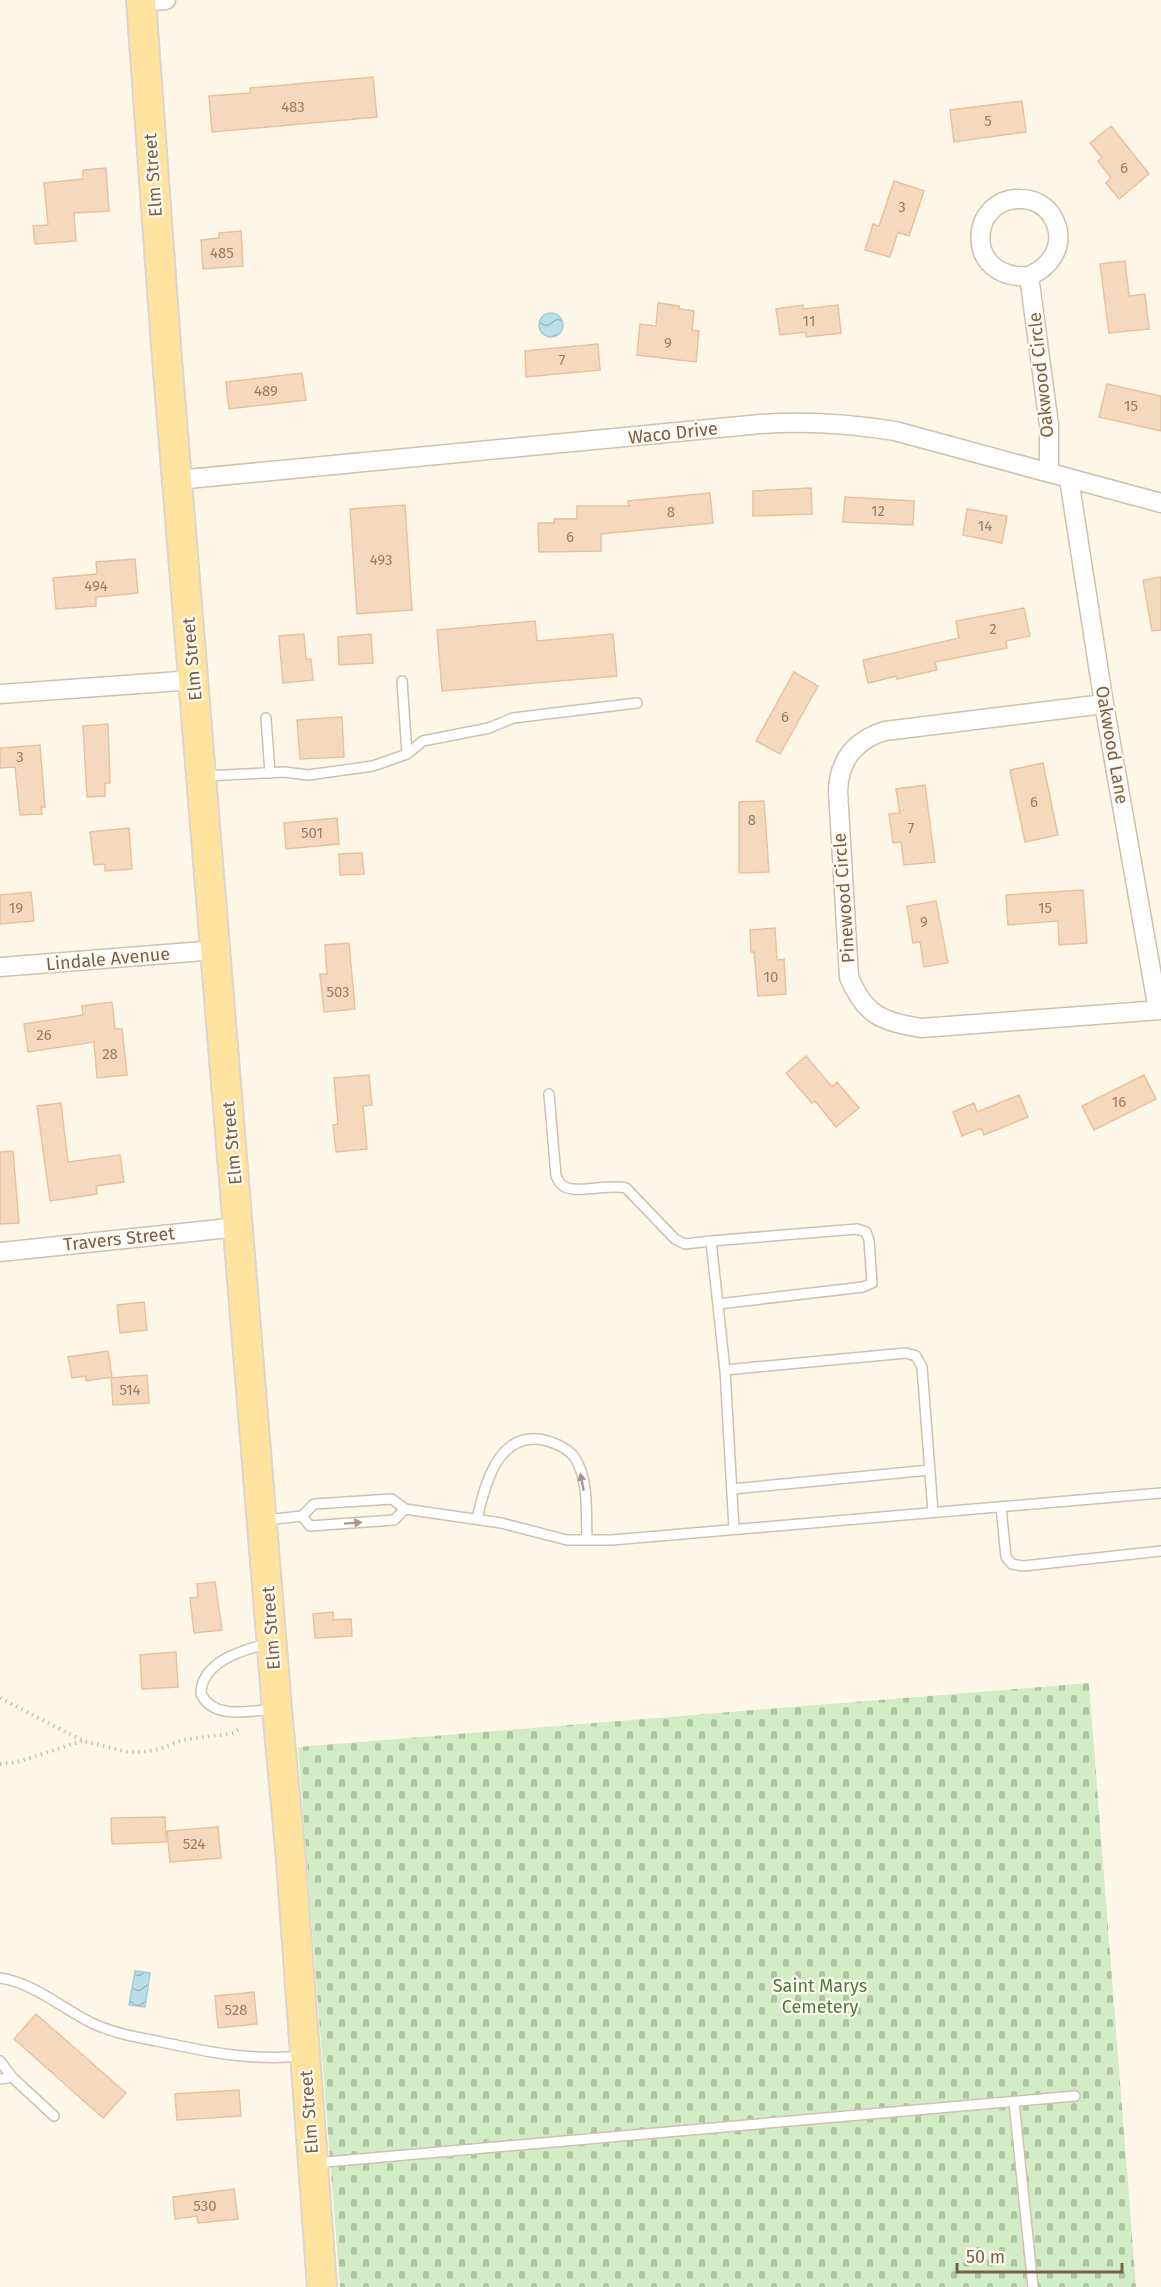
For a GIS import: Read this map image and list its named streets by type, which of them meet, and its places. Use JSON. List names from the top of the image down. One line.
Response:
{"streets":{"main road":["Elm Street"],"street":["Oakwood Circle","Waco Drive","Oakwood Lane","Pinewood Circle","Lindale Avenue","Travers Street"]},"crossings":[["Elm Street","Waco Drive"],["Elm Street","Lindale Avenue"],["Elm Street","Travers Street"],["Oakwood Circle","Waco Drive"],["Waco Drive","Oakwood Lane"],["Oakwood Lane","Pinewood Circle"]],"parks":["Saint Marys Cemetery"],"house_numbers":["483","5","6","3","485","11","9","7","489","15","12","8","14","6","493","494","2","6","3","6","8","7","501","19","15","9","10","503","26","28","16","514","524","528","530"],"scale_bar":"50 m"}
